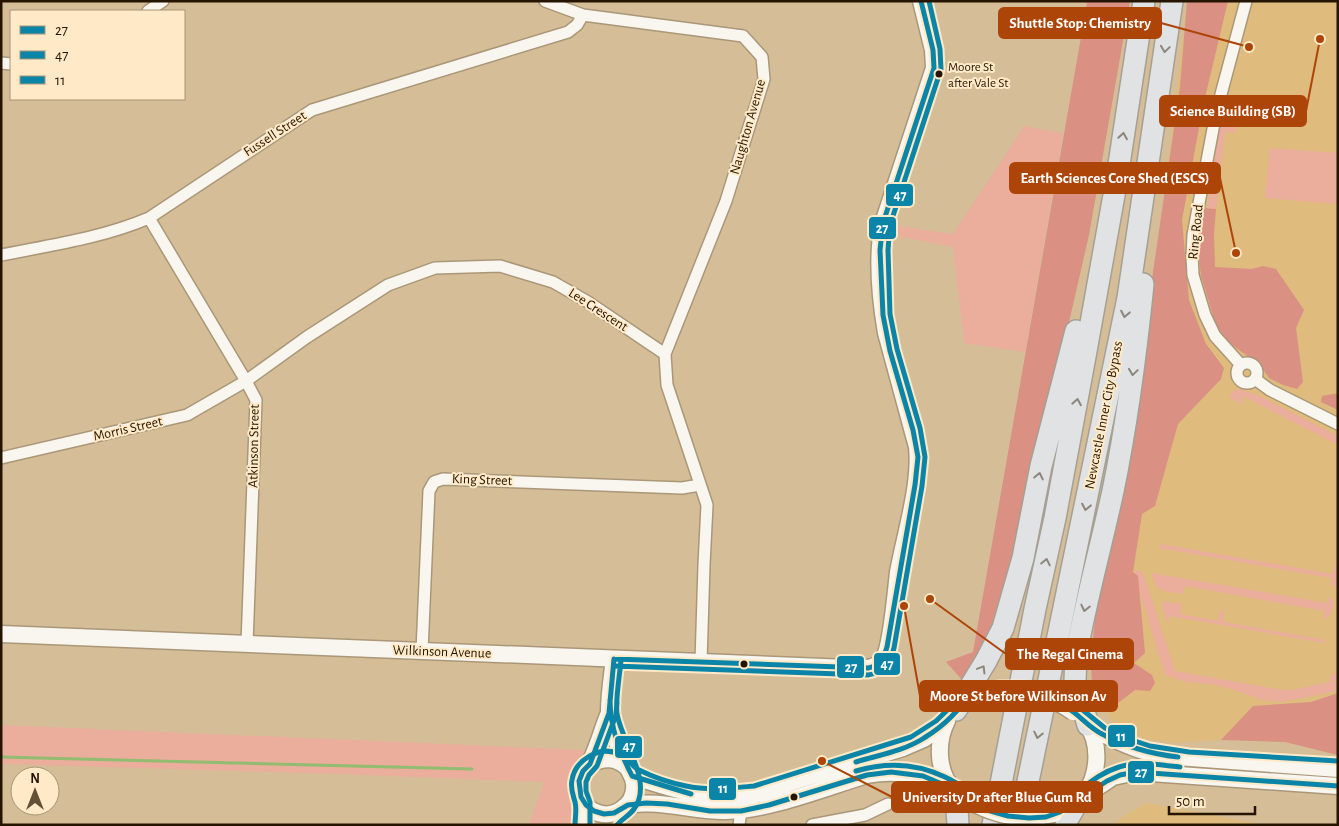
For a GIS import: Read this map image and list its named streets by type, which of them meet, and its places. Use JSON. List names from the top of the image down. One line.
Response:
{"streets":{"highway":["Newcastle Inner City Bypass"],"main road":["Wilkinson Avenue"],"street":["Naughton Avenue","Fussell Street","Ring Road","Lee Crescent","Morris Street","Atkinson Street","King Street"]},"crossings":[["Naughton Avenue","Fussell Street"],["Naughton Avenue","Lee Crescent"],["Fussell Street","Atkinson Street"],["Lee Crescent","Morris Street"],["Lee Crescent","Atkinson Street"],["Morris Street","Atkinson Street"],["Atkinson Street","Wilkinson Avenue"],["King Street","Wilkinson Avenue"]],"places":["Science Building (SB)","Shuttle Stop: Chemistry","Moore St after Vale St","Earth Sciences Core Shed (ESCS)","The Regal Cinema","Moore St before Wilkinson Av","University Dr after Blue Gum Rd"],"lines":["transit line 27","transit line 47","transit line 11"],"legend":["27","47","11"],"scale_bar":"50 m","north":"top"}
